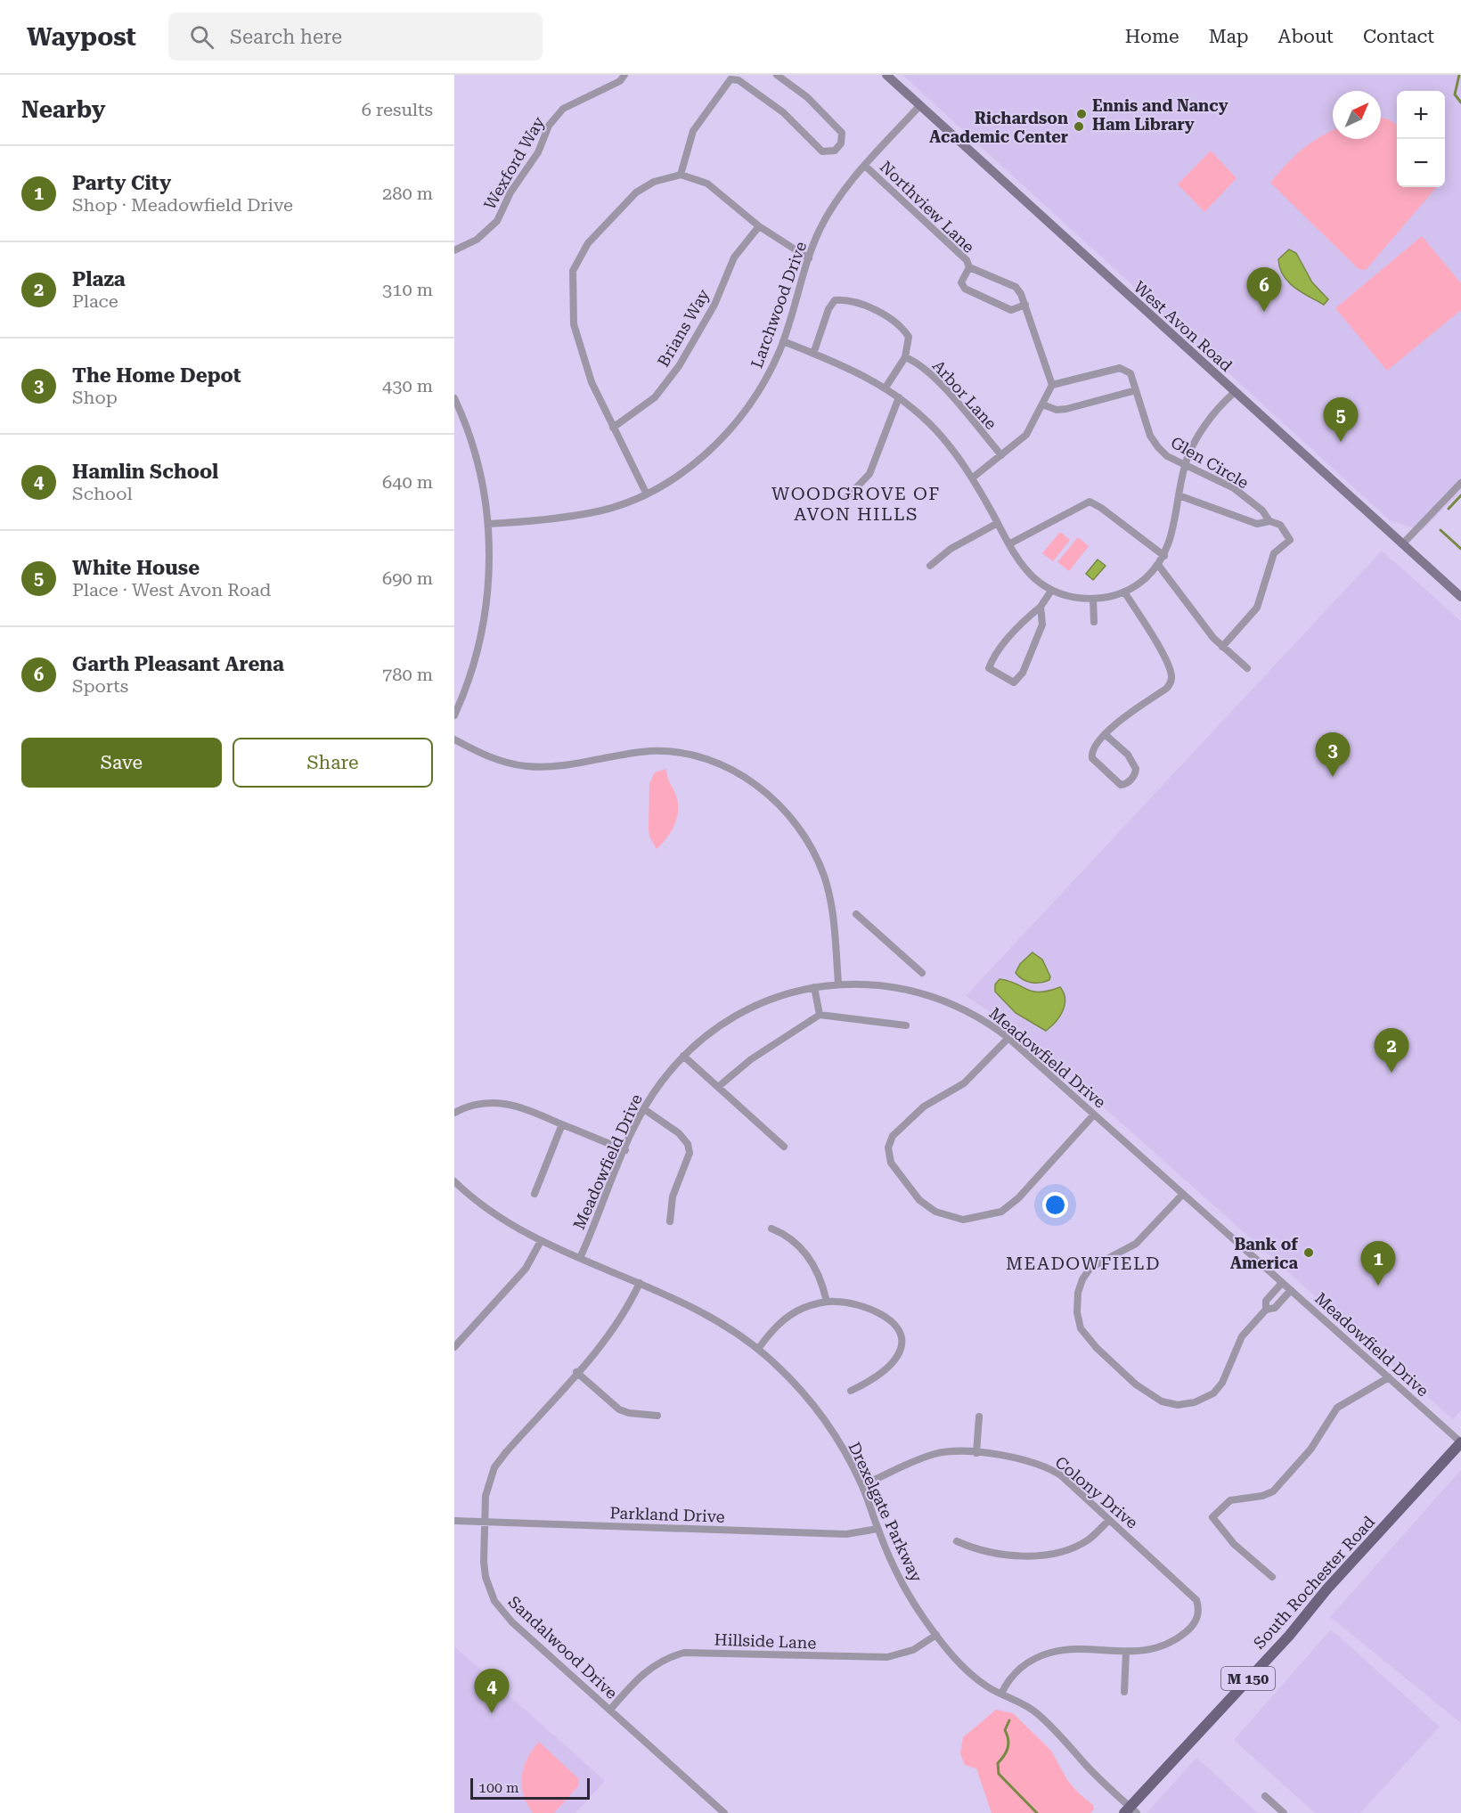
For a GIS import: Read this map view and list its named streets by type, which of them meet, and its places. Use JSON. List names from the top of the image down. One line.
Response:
{"streets":{"main road":["West Avon Road","South Rochester Road","M 150"],"street":["Wexford Way","Northview Lane","Larchwood Drive","Brians Way","Arbor Lane","Glen Circle","Meadowfield Drive","Colony Drive","Drexelgate Parkway","Parkland Drive","Hillside Lane","Sandalwood Drive"]},"crossings":[["Northview Lane","Larchwood Drive"],["Northview Lane","Glen Circle"],["Larchwood Drive","West Avon Road"],["Meadowfield Drive","Drexelgate Parkway"],["Meadowfield Drive","South Rochester Road"],["Colony Drive","Drexelgate Parkway"],["Drexelgate Parkway","Parkland Drive"],["Drexelgate Parkway","South Rochester Road"],["Drexelgate Parkway","Hillside Lane"],["Drexelgate Parkway","Sandalwood Drive"],["Parkland Drive","Sandalwood Drive"],["Hillside Lane","Sandalwood Drive"]],"districts":["WOODGROVE OF AVON HILLS","MEADOWFIELD"],"places":["Ennis and Nancy Ham Library","Richardson Academic Center","Bank of America"],"scale_bar":"100 m","north":"top right","page":{"header":"Waypost","search":"Search here","nav":["Home","Map","About","Contact"],"heading":["Nearby","6 results"],"map_buttons":["+","−"],"list":[{"mark":"1","name":"Party City","note":"Shop · Meadowfield Drive","value":"280 m"},{"mark":"2","name":"Plaza","note":"Place","value":"310 m"},{"mark":"3","name":"The Home Depot","note":"Shop","value":"430 m"},{"mark":"4","name":"Hamlin School","note":"School","value":"640 m"},{"mark":"5","name":"White House","note":"Place · West Avon Road","value":"690 m"},{"mark":"6","name":"Garth Pleasant Arena","note":"Sports","value":"780 m"}],"pins":["6","5","3","2","1","4"],"buttons":["Save","Share"],"scale":"100 m"}}
